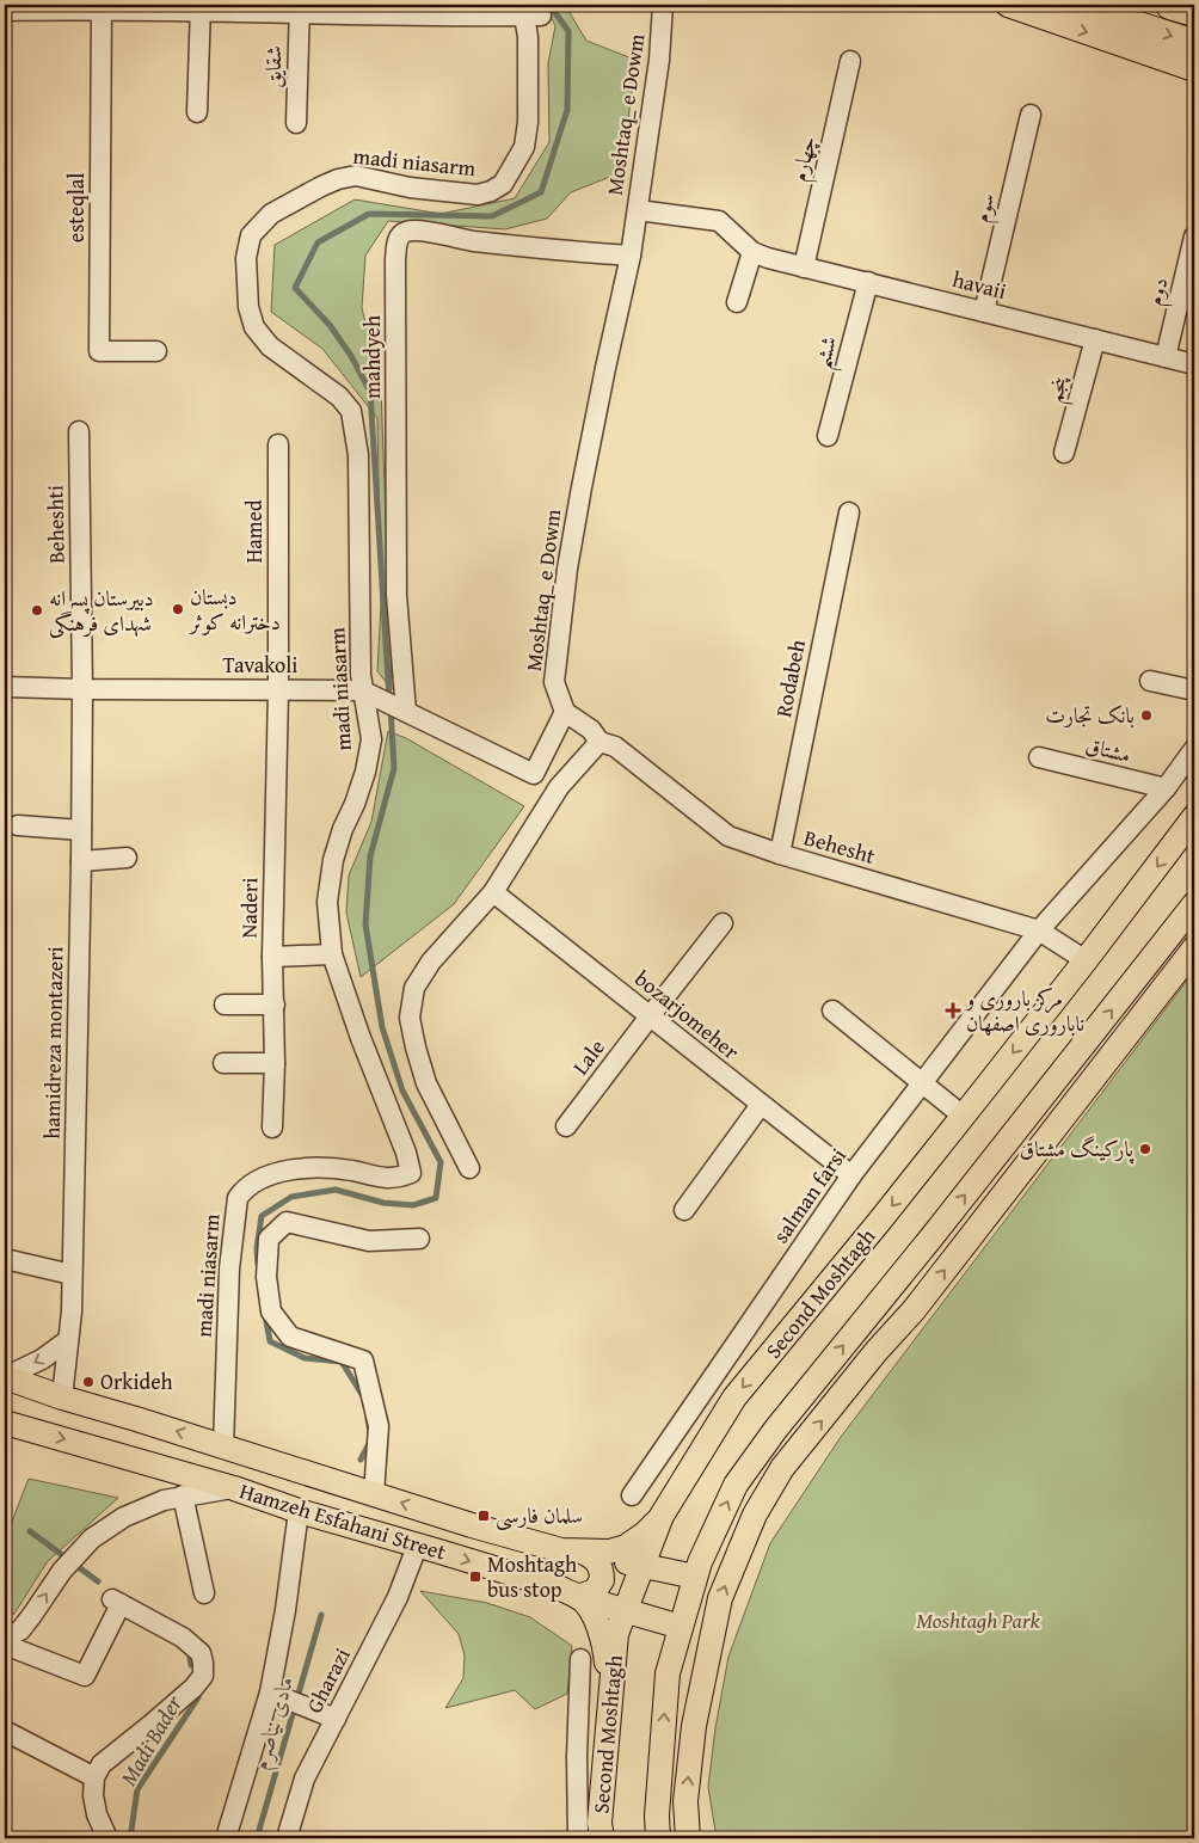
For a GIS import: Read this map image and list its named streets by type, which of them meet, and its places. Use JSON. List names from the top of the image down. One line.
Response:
{"streets":{"main road":["Second Moshtagh","Hamzeh Esfahani Street"],"street":["شقایق","Moshtaq_ e Dowm","چهارم","madi niasarm","esteqlal","سوم","havaii","دوم","ششم","mahdyeh","پنجم","Beheshti","Hamed","Tavakoli","Rodabeh","مشتاق","Behesht","Naderi","bozarjomeher","hamidreza montazeri","Lale","salman farsi","Gharazi"]},"crossings":[["Moshtaq_ e Dowm","havaii"],["Moshtaq_ e Dowm","mahdyeh"],["Moshtaq_ e Dowm","Tavakoli"],["چهارم","havaii"],["madi niasarm","Tavakoli"],["madi niasarm","Hamzeh Esfahani Street"],["سوم","havaii"],["havaii","دوم"],["havaii","ششم"],["havaii","پنجم"],["mahdyeh","Tavakoli"],["Beheshti","Tavakoli"],["Beheshti","hamidreza montazeri"],["Hamed","Tavakoli"],["Hamed","Naderi"],["Tavakoli","Naderi"],["Tavakoli","hamidreza montazeri"],["Rodabeh","Behesht"],["مشتاق","salman farsi"],["Behesht","salman farsi"],["Behesht","Second Moshtagh"],["bozarjomeher","Lale"],["bozarjomeher","salman farsi"],["hamidreza montazeri","Hamzeh Esfahani Street"],["Second Moshtagh","Hamzeh Esfahani Street"],["Hamzeh Esfahani Street","Gharazi"]],"water":["مادی نیاصرم","Madi Bader"],"parks":["Moshtagh Park"],"places":{"other":["دبستان دخترانه کوثر","دبیرستان پسرانه شهدای فرهنگی","بانک تجارت","پارکینگ مشتاق","Orkideh"],"health":["مرکز باروری و ناباروری اصفهان"],"transit":["سلمان فارسی","Moshtagh bus stop"]}}
